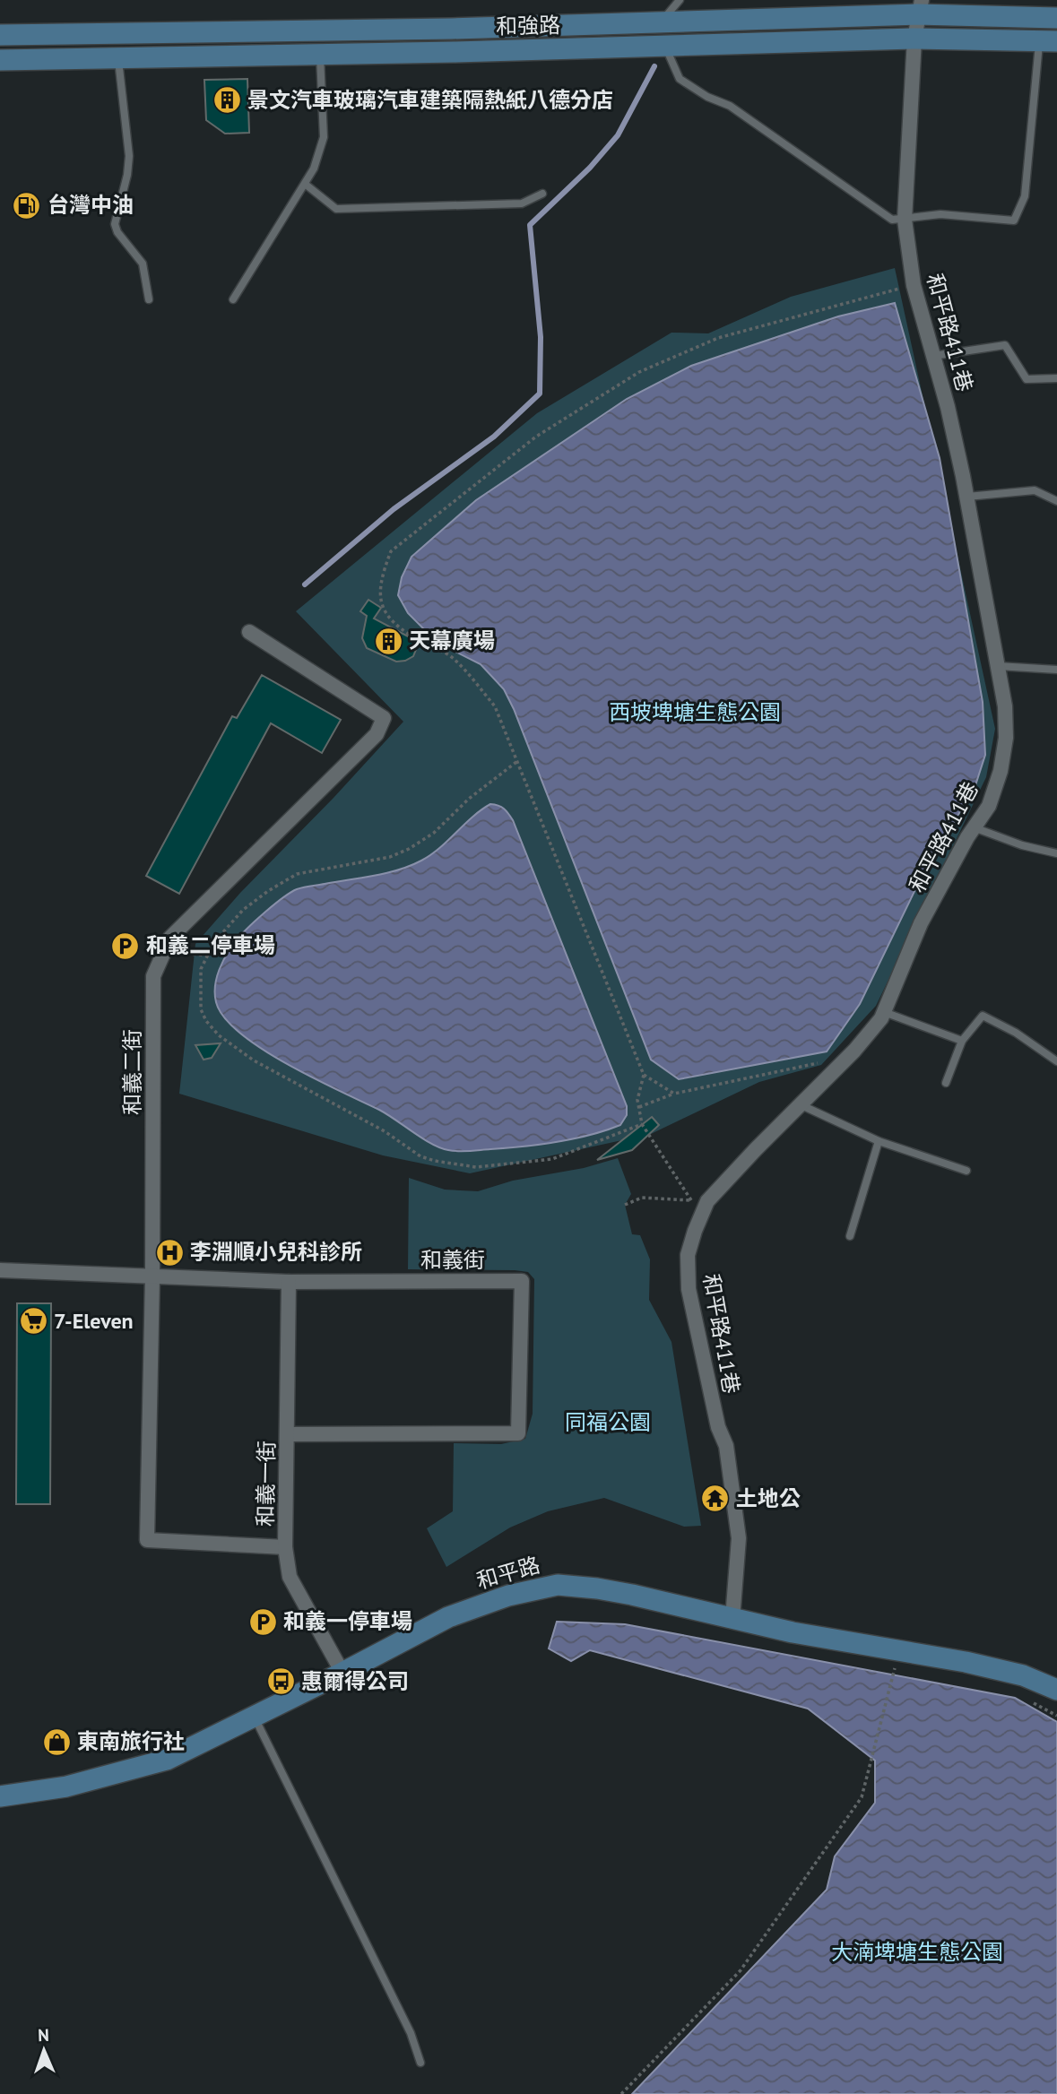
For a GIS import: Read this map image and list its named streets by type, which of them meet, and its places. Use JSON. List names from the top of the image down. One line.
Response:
{"streets":{"street":["和強路","和平路411巷","和義二街","和義街","和義一街","和平路"]},"crossings":[["和強路","和平路411巷"],["和平路411巷","和平路"],["和義二街","和義街"],["和義二街","和義一街"],["和義街","和義一街"],["和義一街","和平路"]],"parks":["西坡埤塘生態公園","同福公園","大湳埤塘生態公園"],"places":{"building":["景文汽車玻璃汽車建築隔熱紙八德分店","天幕廣場"],"fuel station":["台灣中油"],"parking":["和義二停車場","和義一停車場"],"hospital":["李淵順小兒科診所"],"supermarket":["7-Eleven"],"temple":["土地公"],"bus stop":["惠爾得公司"],"shop":["東南旅行社"]},"north":"top"}
